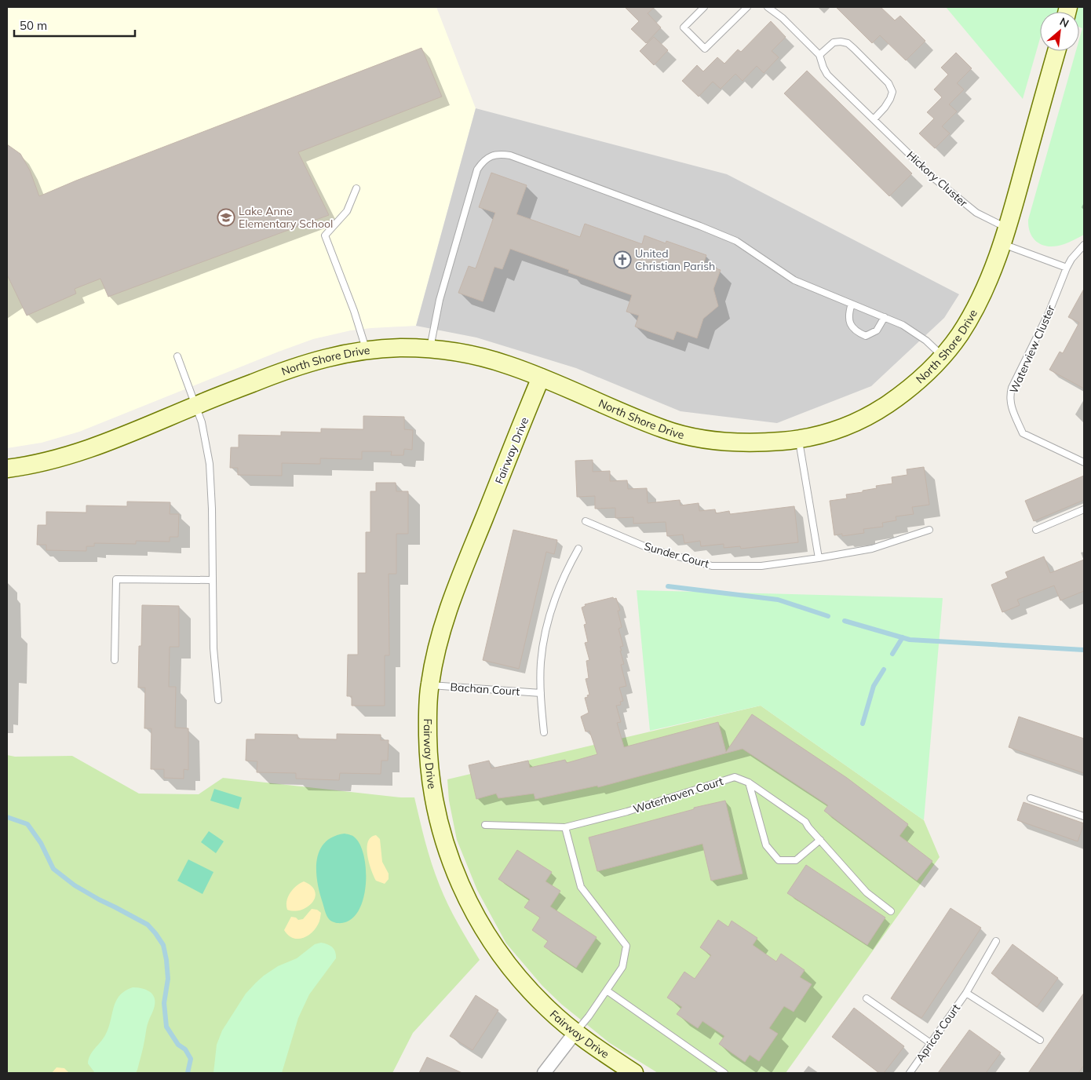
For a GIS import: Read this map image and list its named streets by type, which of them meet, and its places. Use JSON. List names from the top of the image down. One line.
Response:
{"streets":{"street":["North Shore Drive","Fairway Drive"],"lane":["Hickory Cluster","Waterview Cluster","Sunder Court","Bachan Court","Waterhaven Court","Apricot Court"]},"crossings":[["Hickory Cluster","North Shore Drive"],["North Shore Drive","Fairway Drive"],["Fairway Drive","Bachan Court"]],"places":{"school or university":["Lake Anne Elementary School"],"church":["United Christian Parish"]},"scale_bar":"50 m","north":"top right"}
